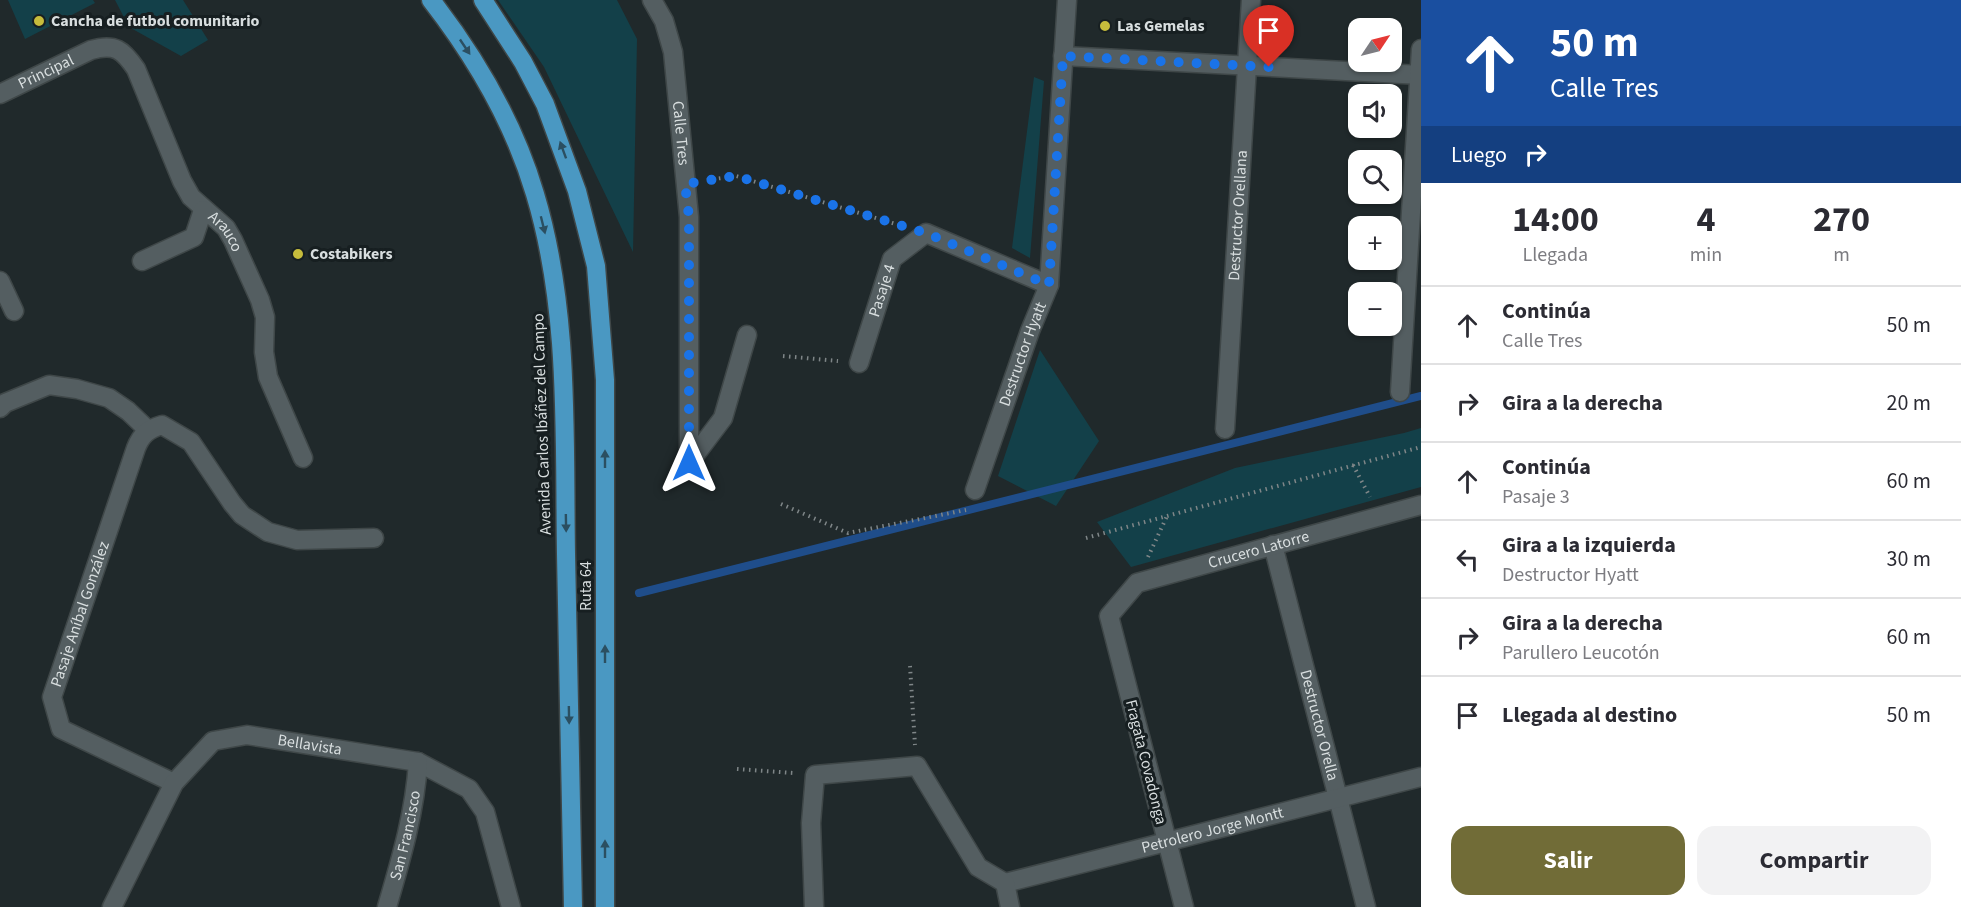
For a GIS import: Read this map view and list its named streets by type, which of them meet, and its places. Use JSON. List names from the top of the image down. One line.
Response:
{"streets":{"highway":["Avenida Carlos Ibáñez del Campo","Ruta 64"],"street":["Principal","Calle Tres","Destructor Orellana","Arauco","Pasaje 4","Destructor Hyatt","Crucero Latorre","Pasaje Aníbal González","Destructor Orella","Bellavista","Fragata Covadonga","Petrolero Jorge Montt","San Francisco"]},"crossings":[["Principal","Arauco"],["Avenida Carlos Ibáñez del Campo","Ruta 64"],["Crucero Latorre","Destructor Orella"],["Crucero Latorre","Fragata Covadonga"],["Pasaje Aníbal González","Bellavista"],["Destructor Orella","Petrolero Jorge Montt"],["Bellavista","San Francisco"],["Fragata Covadonga","Petrolero Jorge Montt"]],"one_way":["Avenida Carlos Ibáñez del Campo"],"places":["Cancha de futbol comunitario","Las Gemelas","Costabikers"],"north":"top right","page":{"turn":["50 m","Calle Tres"],"map_buttons":["+","−"],"then":"Luego","eta":["14:00","Llegada","4","min","270","m"],"list":[{"name":"Continúa","note":"Calle Tres","value":"50 m"},{"name":"Gira a la derecha","value":"20 m"},{"name":"Continúa","note":"Pasaje 3","value":"60 m"},{"name":"Gira a la izquierda","note":"Destructor Hyatt","value":"30 m"},{"name":"Gira a la derecha","note":"Parullero Leucotón","value":"60 m"},{"name":"Llegada al destino","value":"50 m"}],"buttons":["Salir","Compartir"]}}
